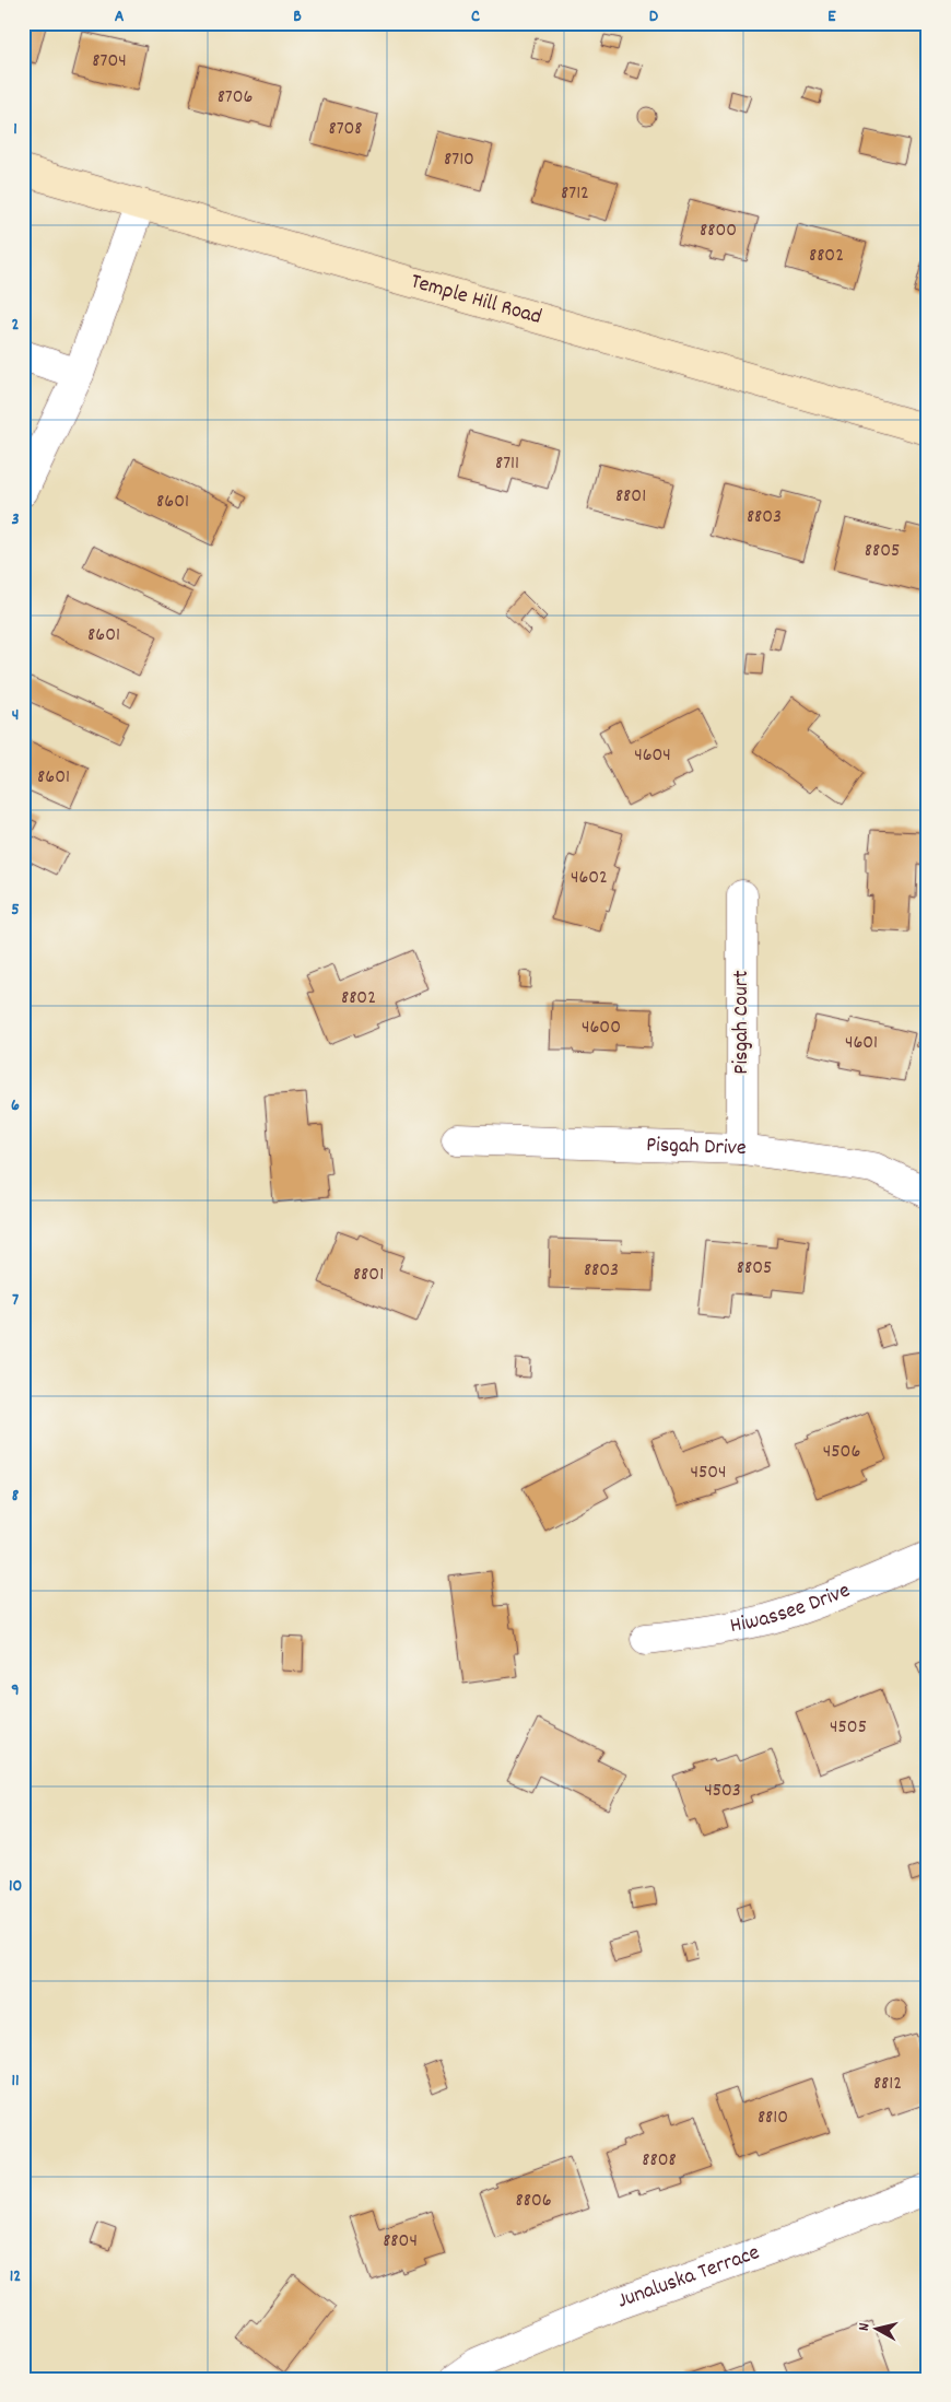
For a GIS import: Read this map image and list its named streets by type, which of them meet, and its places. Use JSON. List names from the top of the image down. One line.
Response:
{"streets":{"main road":["Temple Hill Road"],"street":["Pisgah Court","Pisgah Drive","Hiwassee Drive","Junaluska Terrace"]},"crossings":[["Pisgah Court","Pisgah Drive"]],"house_numbers":["8704","8706","8708","8710","8712","8800","8802","8711","8801","8601","8803","8805","8601","4604","8601","4602","8802","4600","4601","8805","8803","8801","4506","4504","4505","4503","8812","8810","8808","8806","8804"],"north":"left","grid":{"columns":["A","B","C","D","E"],"rows":["1","2","3","4","5","6","7","8","9","10","11","12"]}}
